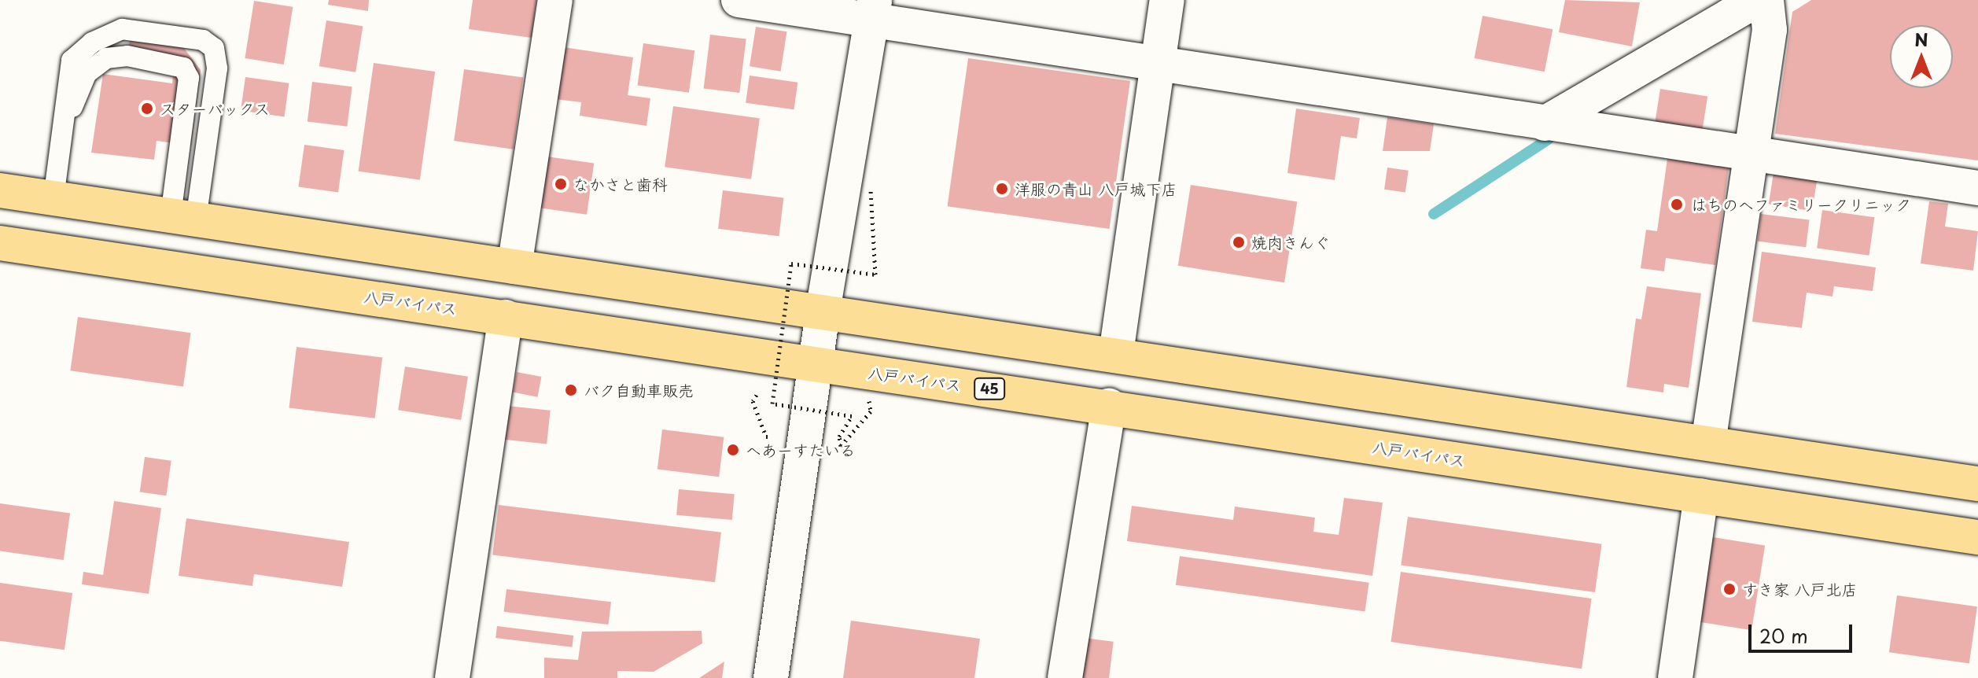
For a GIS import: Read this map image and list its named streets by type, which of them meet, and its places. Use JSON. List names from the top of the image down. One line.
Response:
{"streets":{"highway":["八戸バイパス","45"]},"places":["スターバックス","なかさと歯科","洋服の青山 八戸城下店","はちのへファミリークリニック","焼肉きんぐ","バク自動車販売","へあーすたいる","すき家 八戸北店"],"scale_bar":"20 m","north":"top"}
